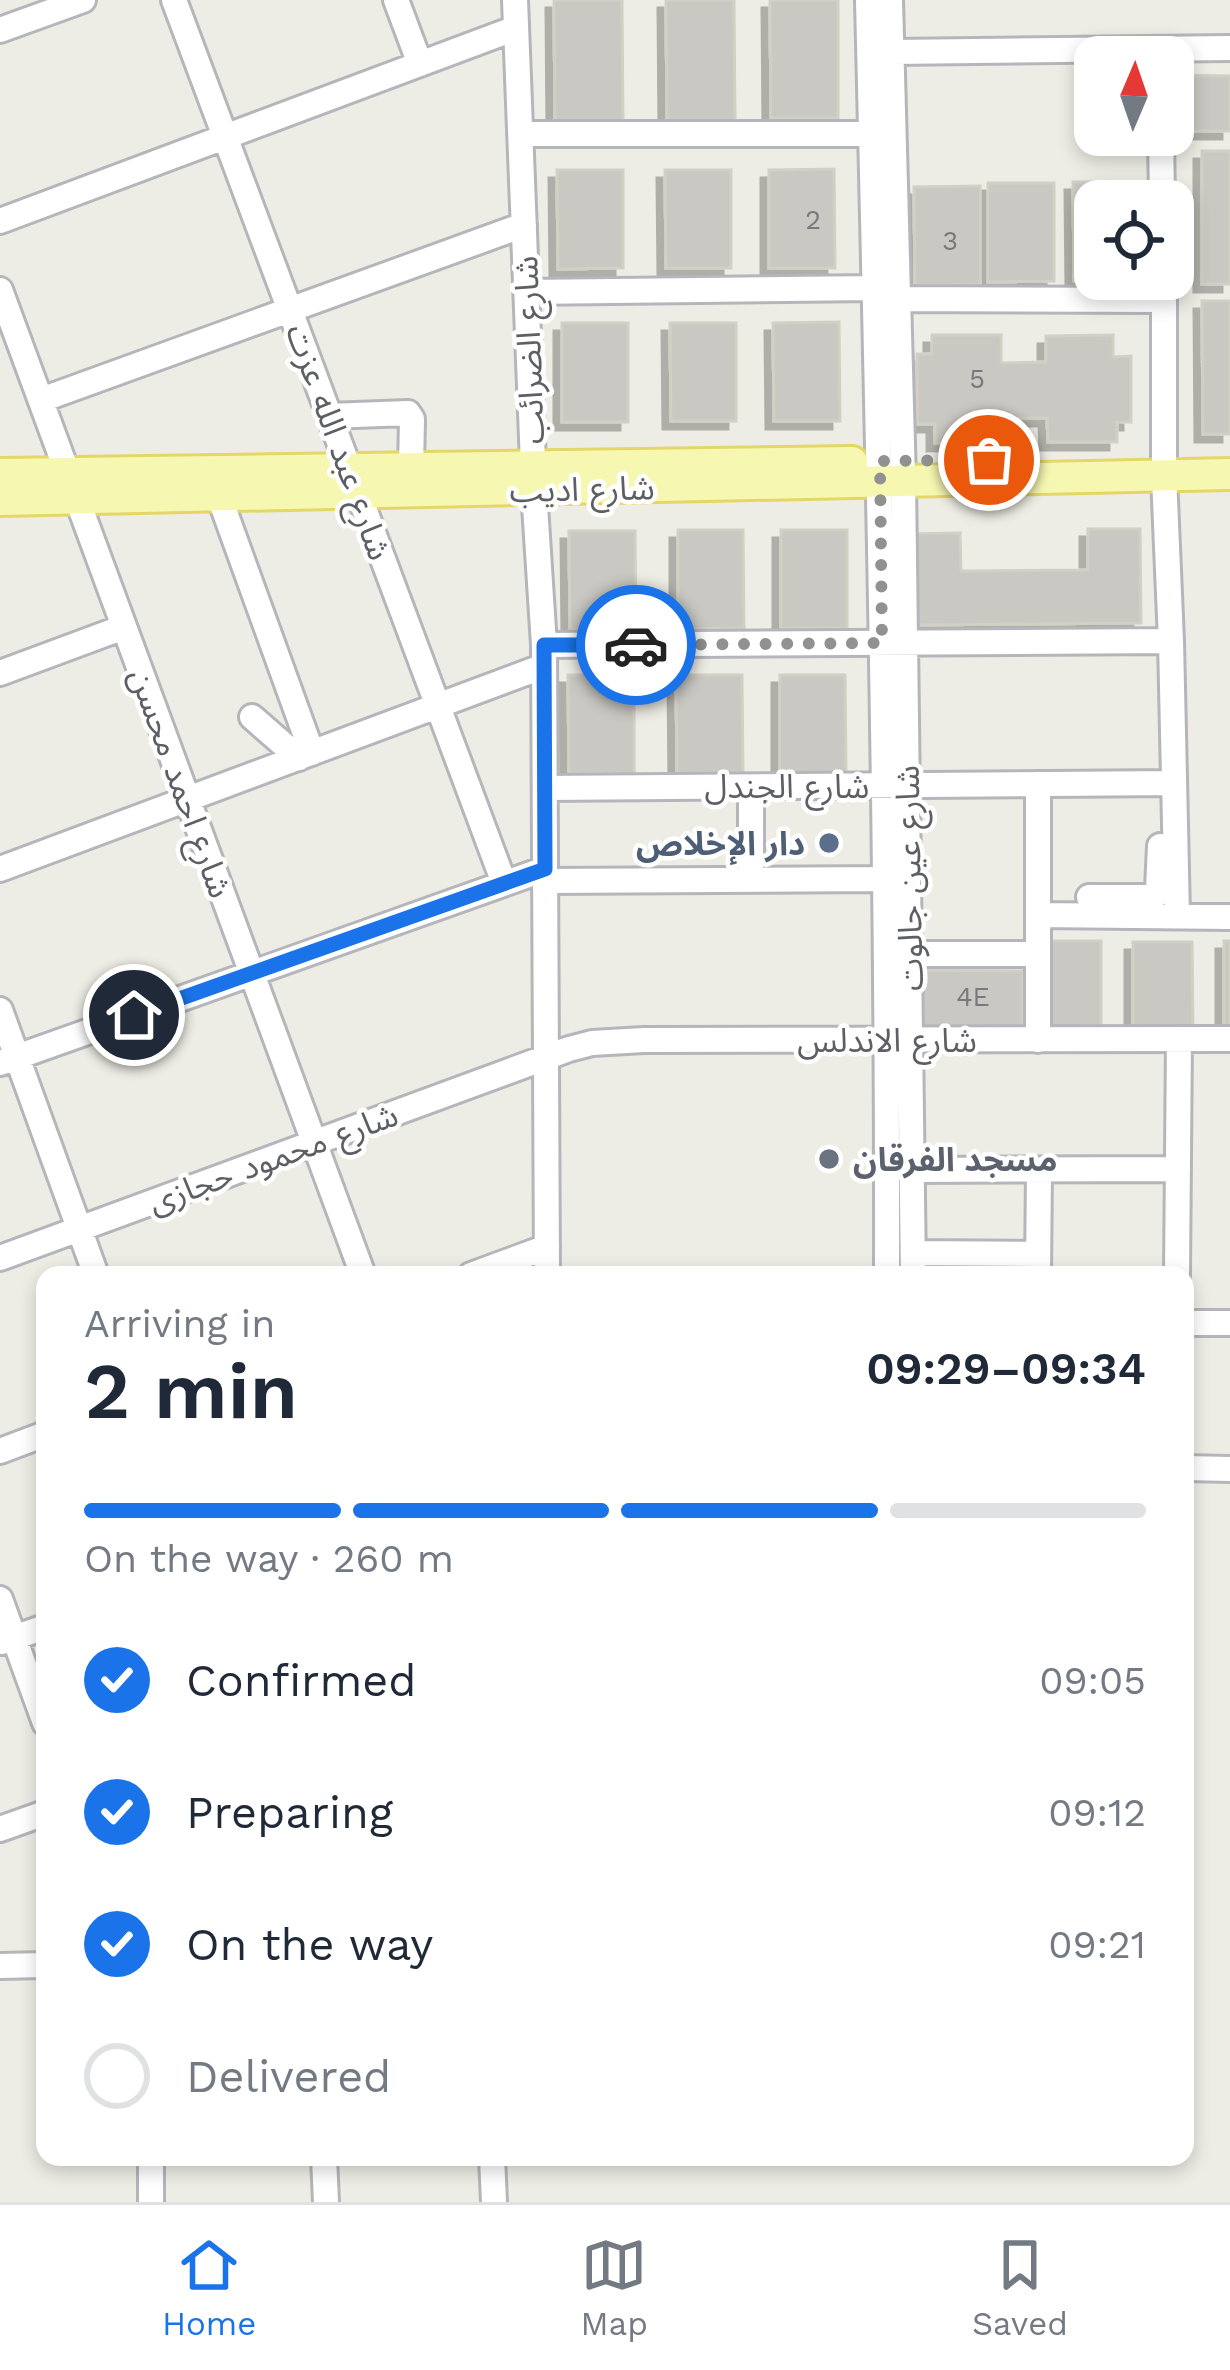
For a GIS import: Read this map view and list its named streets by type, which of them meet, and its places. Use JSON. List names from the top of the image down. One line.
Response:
{"streets":{"main road":["شارع اديب"],"street":["شارع الضرائب","شارع عبد الله عزت","شارع احمد محسن","شارع الجندل","شارع عين جالوت","شارع الاندلس","شارع محمود حجازى"]},"crossings":[["شارع الضرائب","شارع اديب"],["شارع الضرائب","شارع الجندل"],["شارع الضرائب","شارع الاندلس"],["شارع الضرائب","شارع محمود حجازى"],["شارع عبد الله عزت","شارع اديب"],["شارع اديب","شارع احمد محسن"],["شارع اديب","شارع عين جالوت"],["شارع احمد محسن","شارع محمود حجازى"],["شارع الجندل","شارع عين جالوت"],["شارع عين جالوت","شارع الاندلس"],["شارع الاندلس","شارع محمود حجازى"]],"places":["دار الإخلاص","مسجد الفرقان"],"house_numbers":["2","3","5","4E"],"north":"top","page":{"heading":["2 min","Arriving in","09:29–09:34"],"bar":"On the way · 260 m","list":[["Confirmed","09:05"],["Preparing","09:12"],["On the way","09:21"],"Delivered"],"tabs":["Home","Map","Saved"]}}
